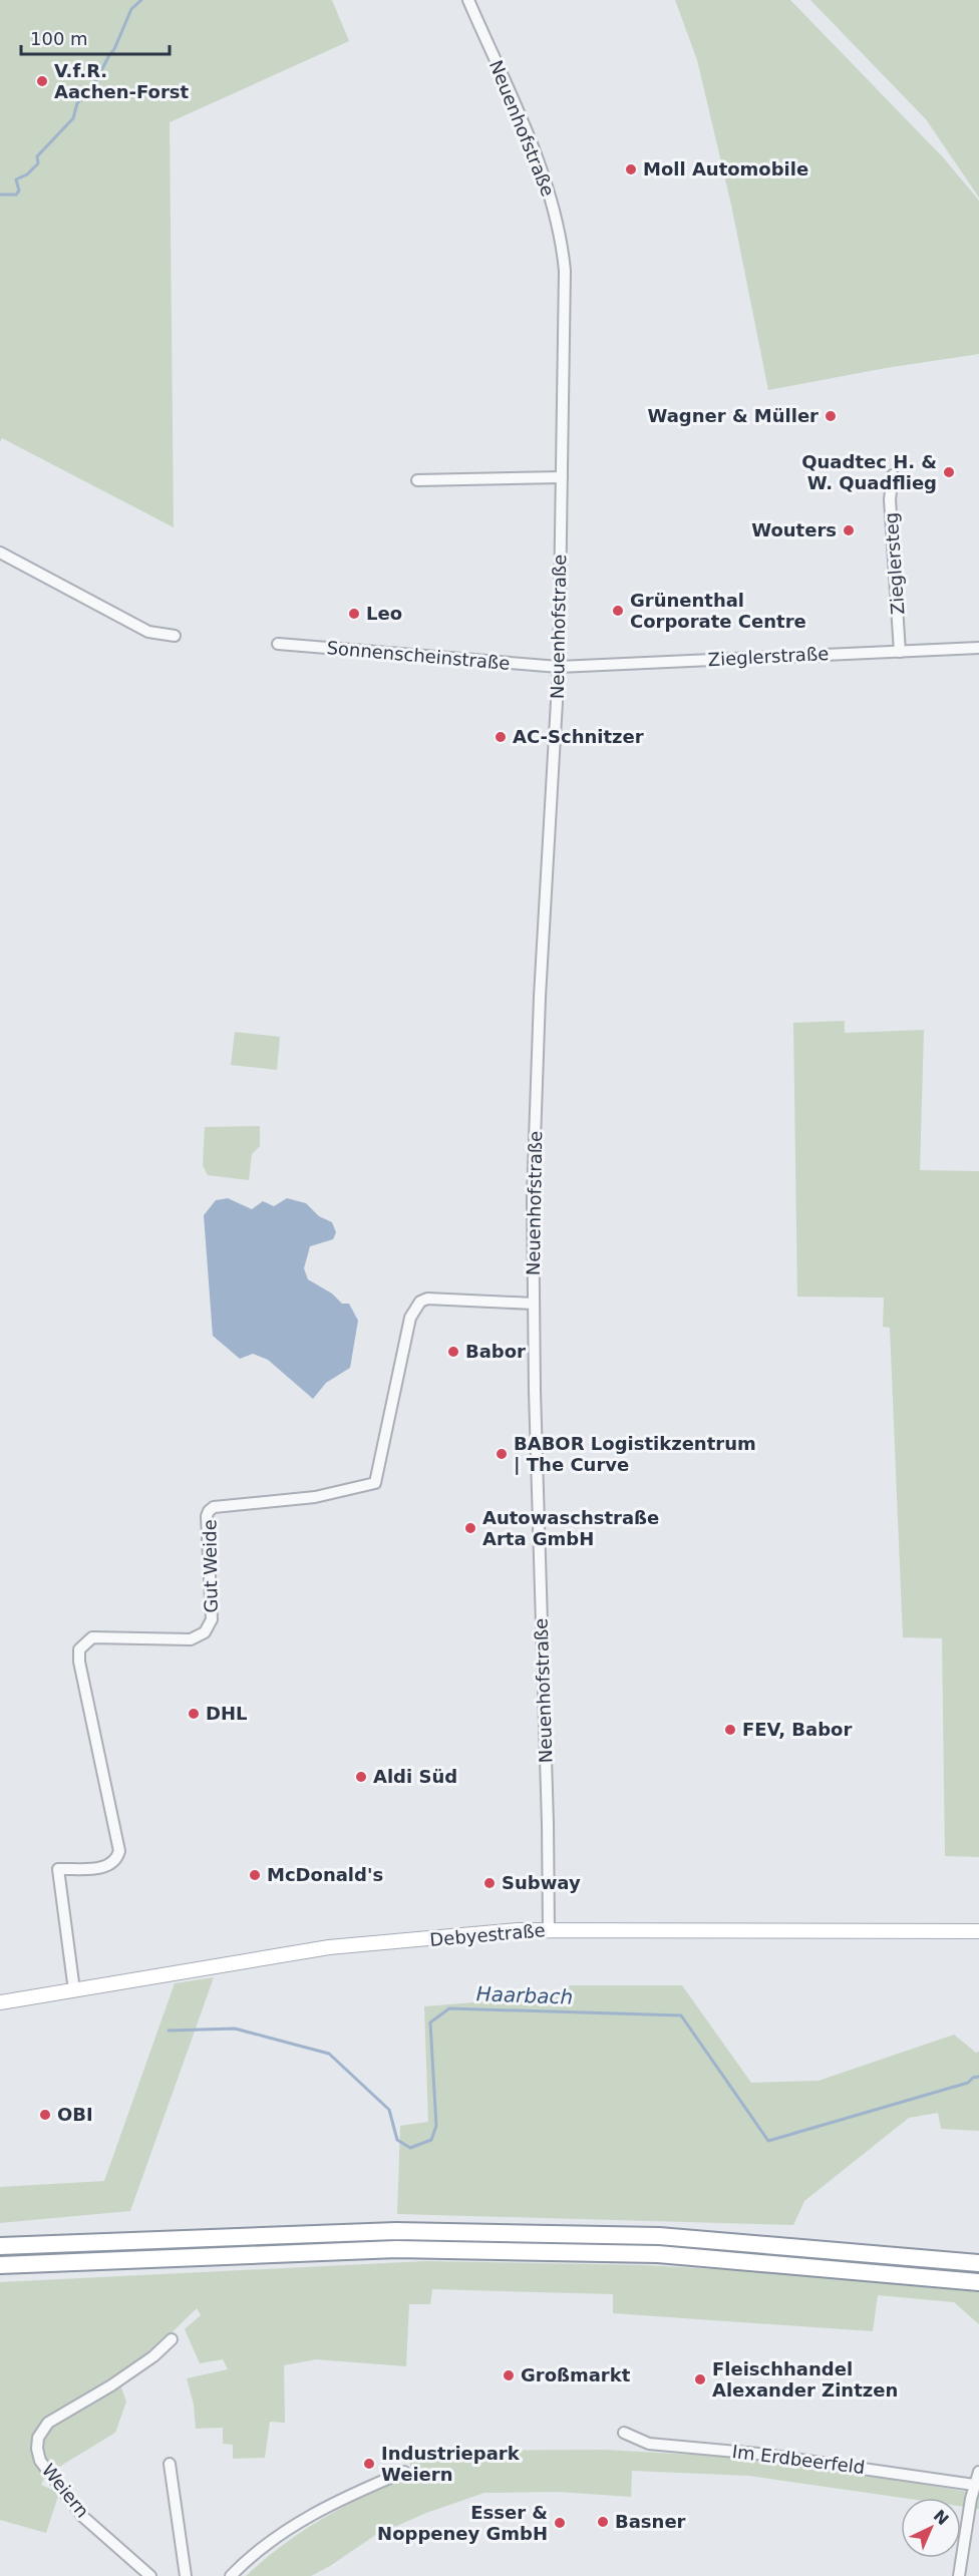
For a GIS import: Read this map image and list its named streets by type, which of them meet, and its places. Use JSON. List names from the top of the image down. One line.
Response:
{"streets":{"main road":["Debyestraße"],"street":["Neuenhofstraße","Zieglersteg","Sonnenscheinstraße","Zieglerstraße","Gut Weide","Im Erdbeerfeld","Weiern"]},"crossings":[["Neuenhofstraße","Sonnenscheinstraße"],["Neuenhofstraße","Zieglerstraße"],["Neuenhofstraße","Gut Weide"],["Neuenhofstraße","Debyestraße"],["Zieglersteg","Zieglerstraße"],["Sonnenscheinstraße","Zieglerstraße"],["Gut Weide","Debyestraße"]],"water":["Haarbach"],"places":["V.f.R. Aachen-Forst","Moll Automobile","Wagner & Müller","Quadtec H. & W. Quadflieg","Wouters","Grünenthal Corporate Centre","Leo","AC-Schnitzer","Babor","BABOR Logistikzentrum | The Curve","Autowaschstraße Arta GmbH","DHL","FEV, Babor","Aldi Süd","McDonald's","Subway","OBI","Großmarkt","Fleischhandel Alexander Zintzen","Industriepark Weiern","Basner","Esser & Noppeney GmbH"],"scale_bar":"100 m","north":"top right"}
